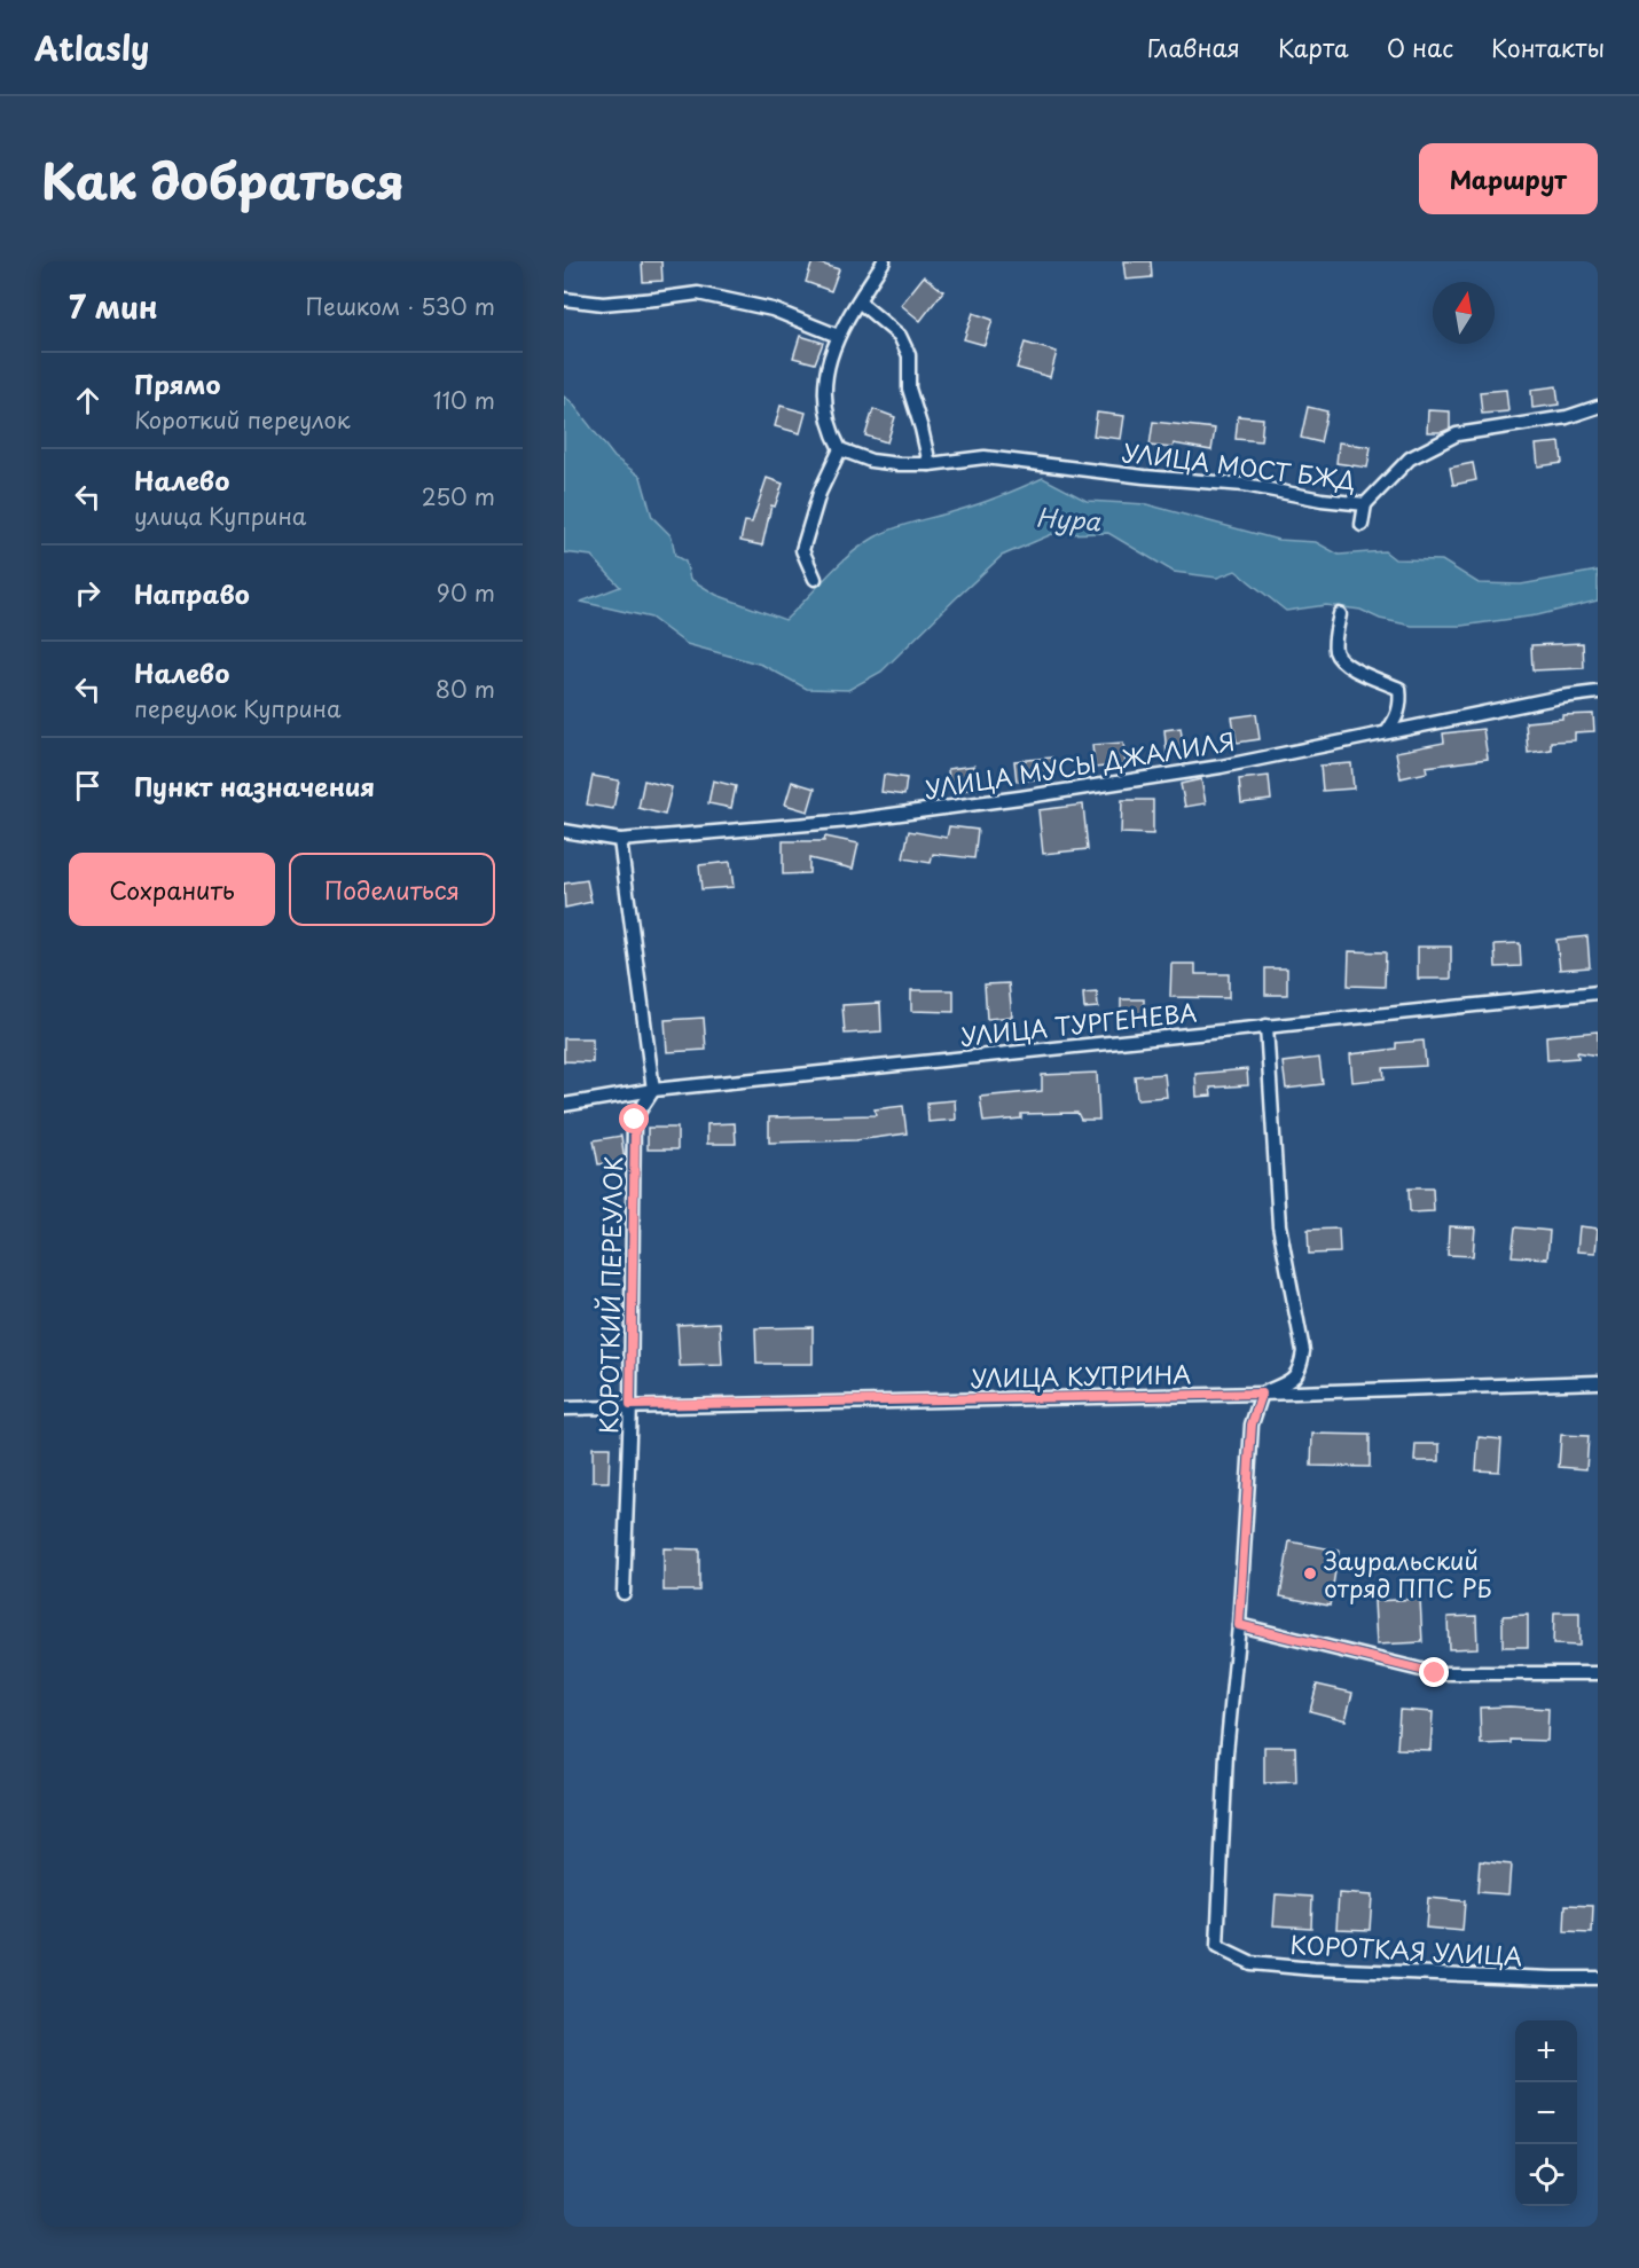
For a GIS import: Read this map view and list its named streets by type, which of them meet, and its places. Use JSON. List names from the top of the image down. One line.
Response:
{"streets":{"street":["УЛИЦА МОСТ БЖД","УЛИЦА МУСЫ ДЖАЛИЛЯ","УЛИЦА ТУРГЕНЕВА","КОРОТКИЙ ПЕРЕУЛОК","УЛИЦА КУПРИНА","КОРОТКАЯ УЛИЦА"]},"crossings":[["УЛИЦА ТУРГЕНЕВА","КОРОТКИЙ ПЕРЕУЛОК"],["КОРОТКИЙ ПЕРЕУЛОК","УЛИЦА КУПРИНА"]],"water":["Нура"],"places":["Зауральский отряд ППС РБ"],"north":"top","page":{"header":"Atlasly","nav":["Главная","Карта","О нас","Контакты"],"title":"Как добраться","buttons":["Маршрут",["Сохранить","Поделиться"]],"heading":["7 мин","Пешком · 530 m"],"list":[["Прямо","Короткий переулок","110 m"],["Налево","улица Куприна","250 m"],["Направо","90 m"],["Налево","переулок Куприна","80 m"],"Пункт назначения"],"map_buttons":["+","−"]}}
